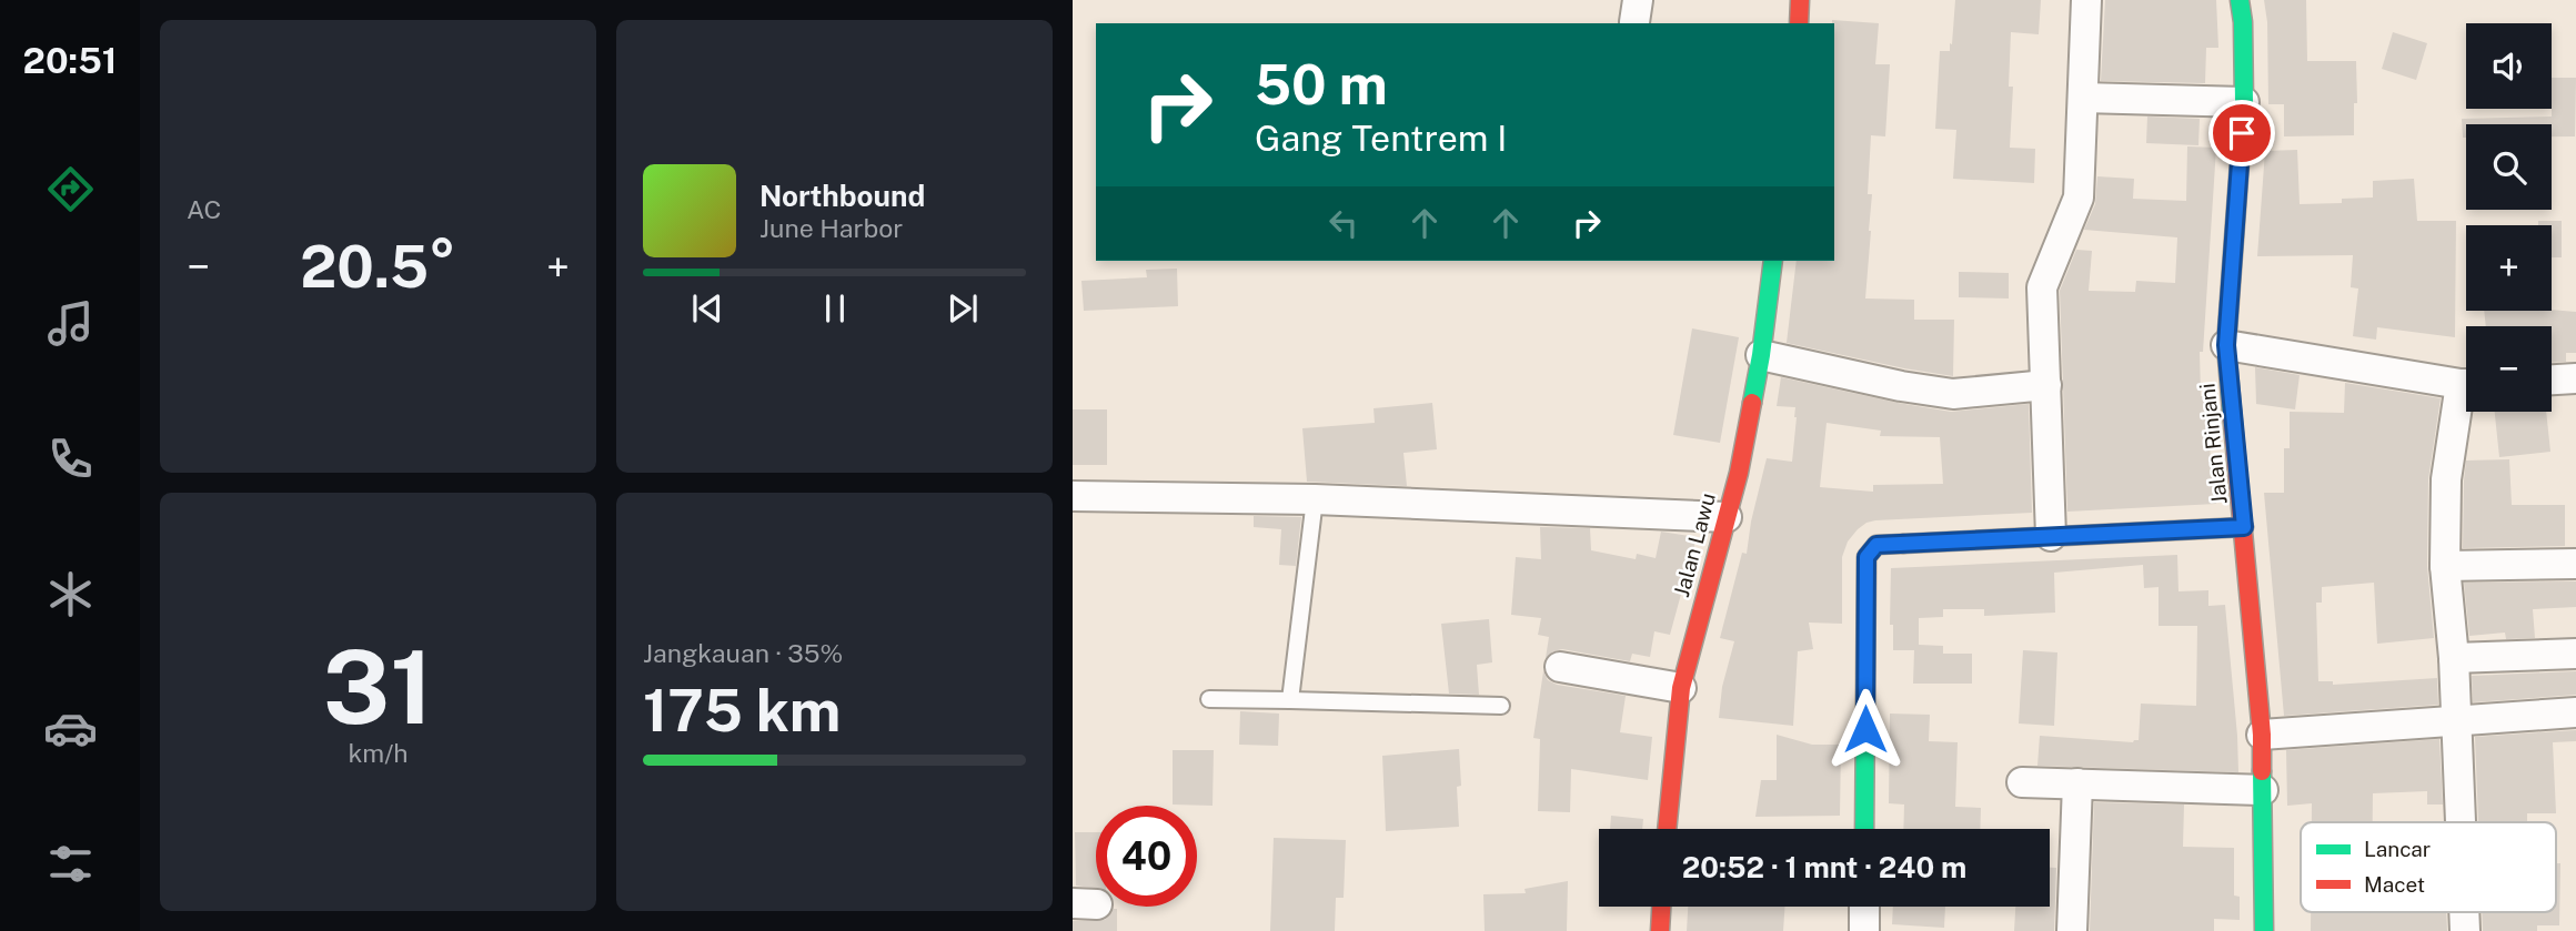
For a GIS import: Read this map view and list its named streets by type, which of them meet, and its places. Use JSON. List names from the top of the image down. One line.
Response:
{"streets":{"street":["Jalan Rinjani","Jalan Lawu"]},"legend":["Lancar","Macet"],"page":{"tabs":"20:51","tile":["AC",["31","km/h"],["Jangkauan · 35%","175 km"]],"map_buttons":["+","−"],"turn":["50 m","Gang Tentrem I"],"song":["Northbound","June Harbor"],"heat":["−","20.5°","+"],"limit":"40","trip":"20:52 · 1 mnt · 240 m"}}
